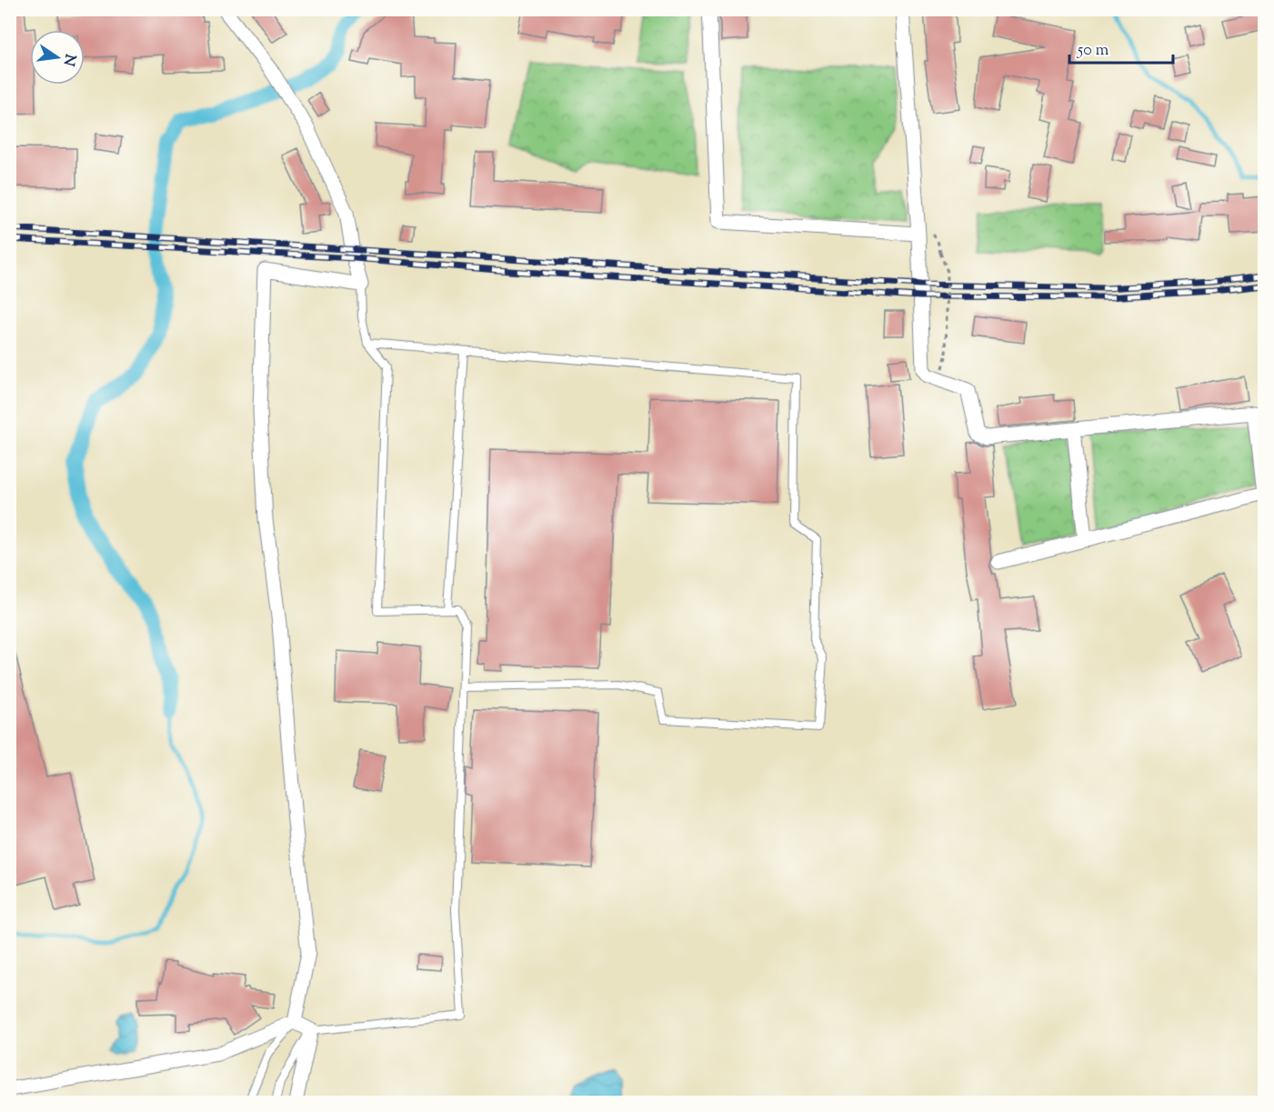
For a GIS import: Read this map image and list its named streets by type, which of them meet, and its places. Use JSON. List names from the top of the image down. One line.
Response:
{"scale_bar":"50 m","north":"right"}
